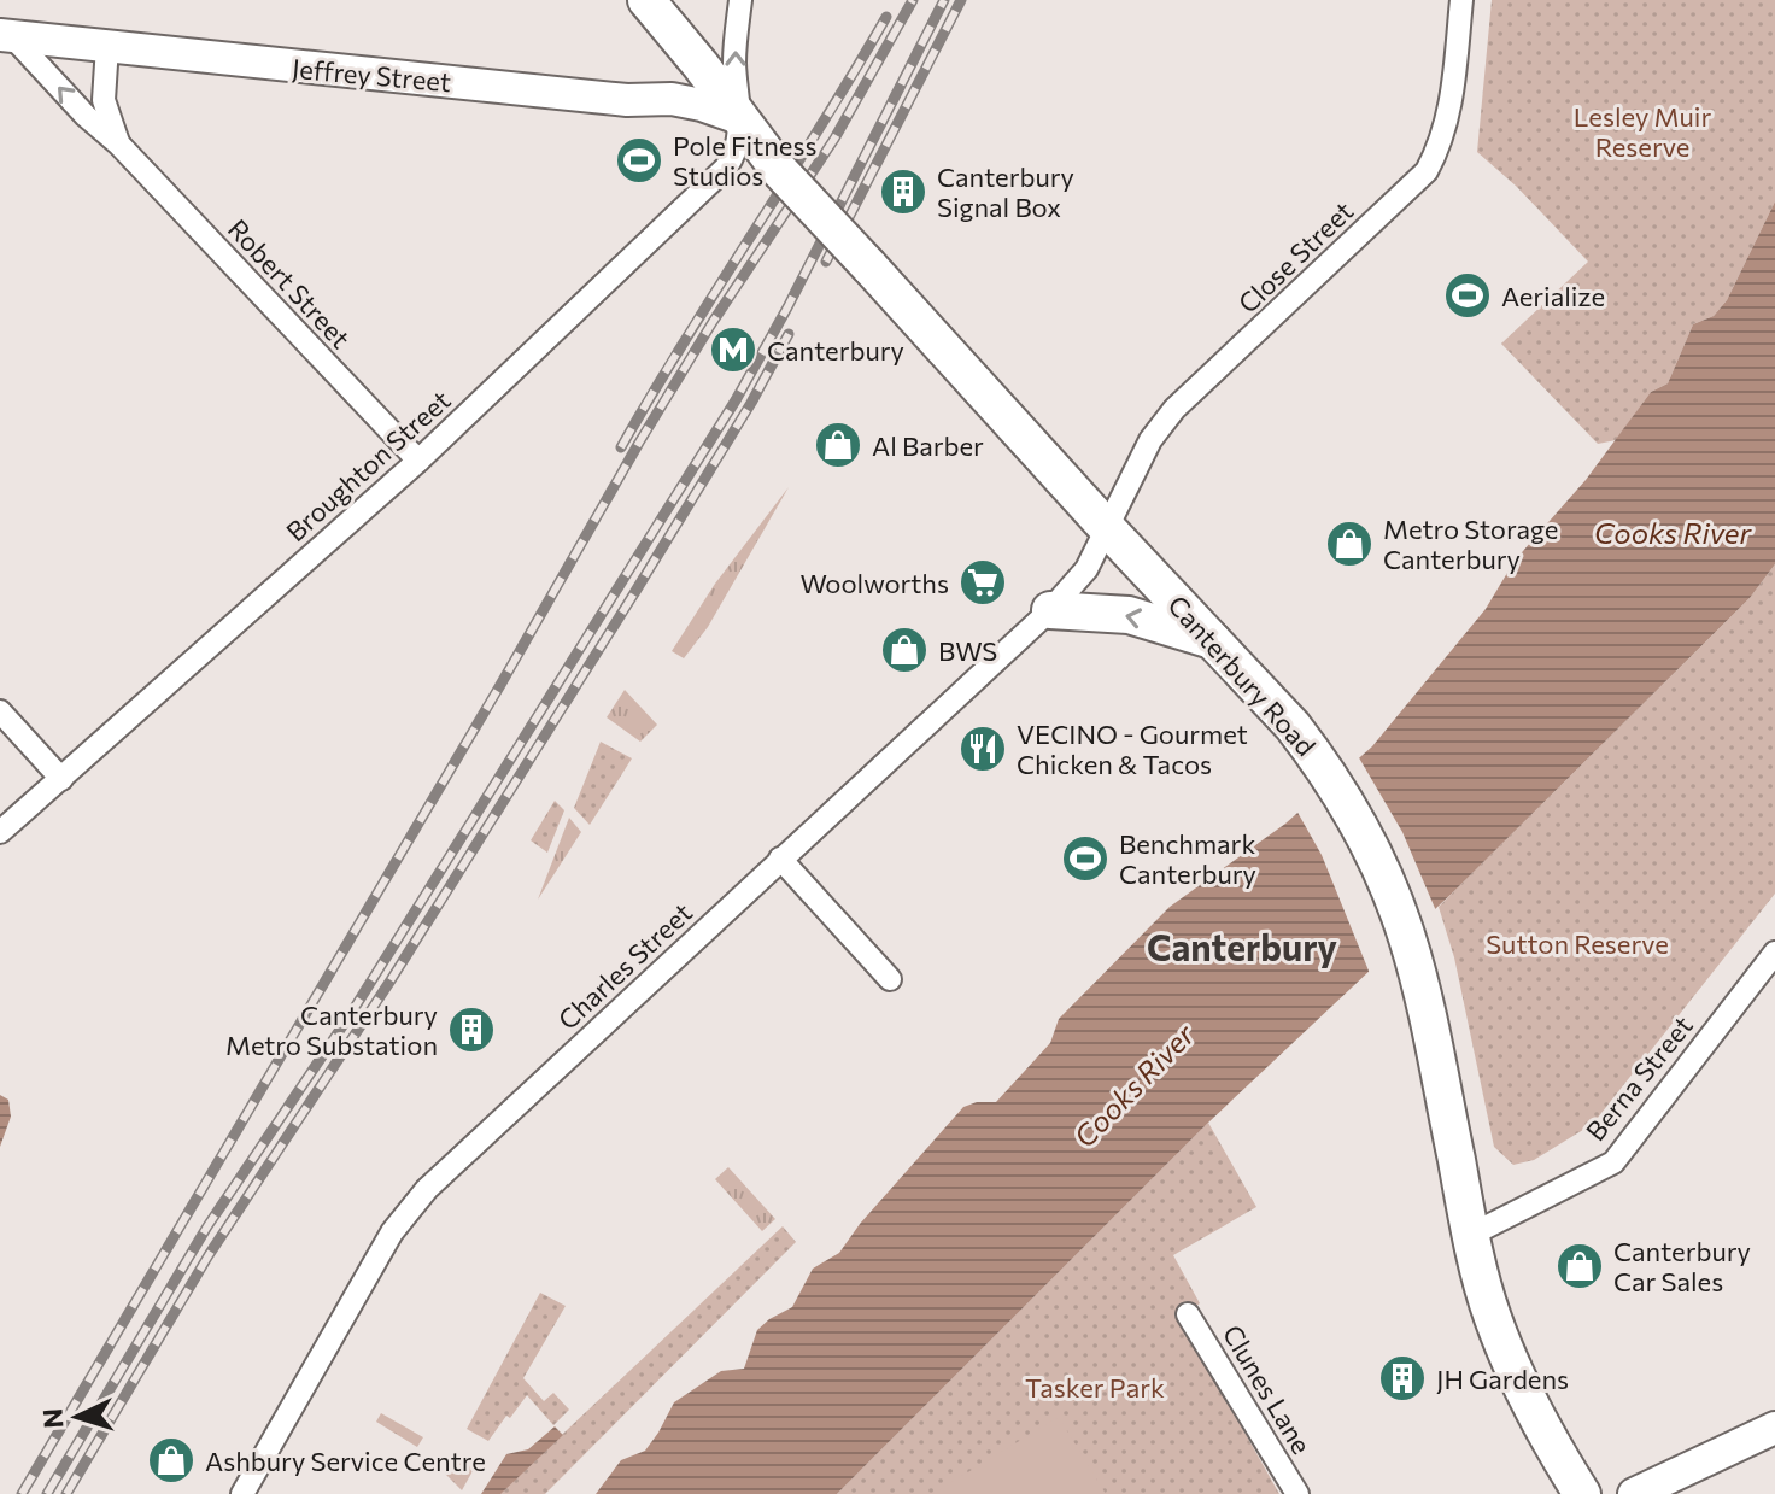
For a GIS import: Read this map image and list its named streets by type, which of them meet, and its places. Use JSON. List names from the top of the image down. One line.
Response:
{"streets":{"highway":["Canterbury Road"],"main road":["Jeffrey Street"],"street":["Close Street","Robert Street","Broughton Street","Charles Street","Berna Street","Clunes Lane"]},"crossings":[["Jeffrey Street","Robert Street"],["Jeffrey Street","Broughton Street"],["Jeffrey Street","Canterbury Road"],["Close Street","Canterbury Road"],["Close Street","Charles Street"],["Robert Street","Broughton Street"],["Broughton Street","Canterbury Road"],["Canterbury Road","Charles Street"],["Canterbury Road","Berna Street"]],"districts":["Canterbury"],"water":["Cooks River"],"parks":["Lesley Muir Reserve","Sutton Reserve","Tasker Park"],"places":{"sports":["Pole Fitness Studios","Aerialize","Benchmark Canterbury"],"building":["Canterbury Signal Box","Canterbury Metro Substation","JH Gardens"],"metro station":["Canterbury"],"shop":["Al Barber","Metro Storage Canterbury","BWS","Canterbury Car Sales","Ashbury Service Centre"],"supermarket":["Woolworths"],"restaurant":["VECINO - Gourmet Chicken & Tacos"]},"north":"left"}
